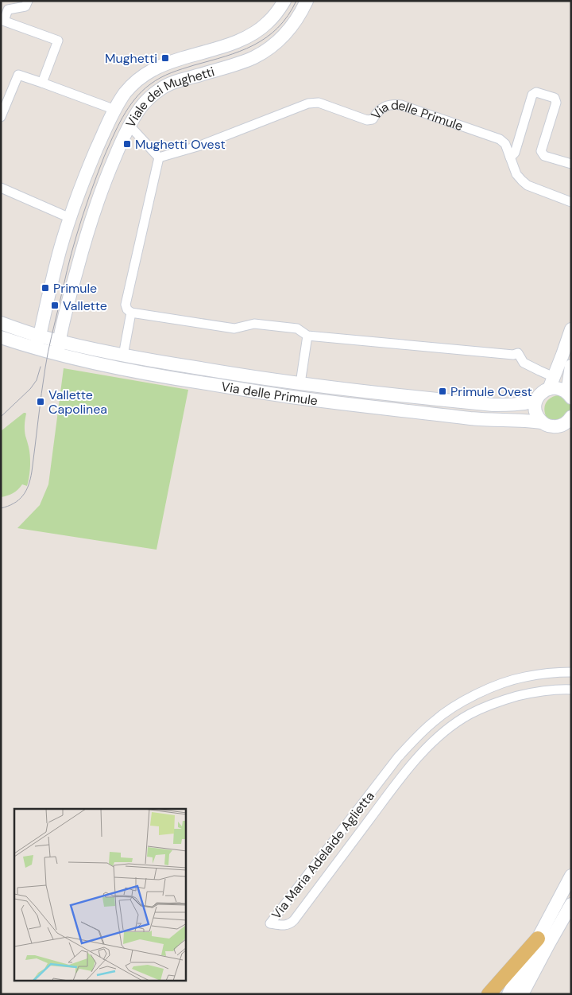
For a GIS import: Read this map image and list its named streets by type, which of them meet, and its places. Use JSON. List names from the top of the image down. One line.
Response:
{"streets":{"main road":["Viale dei Mughetti","Via delle Primule"],"street":["Via Maria Adelaide Aglietta"]},"crossings":[["Viale dei Mughetti","Via delle Primule"]],"places":{"transit":["Mughetti","Mughetti Ovest","Primule","Vallette","Primule Ovest","Vallette Capolinea"]}}
